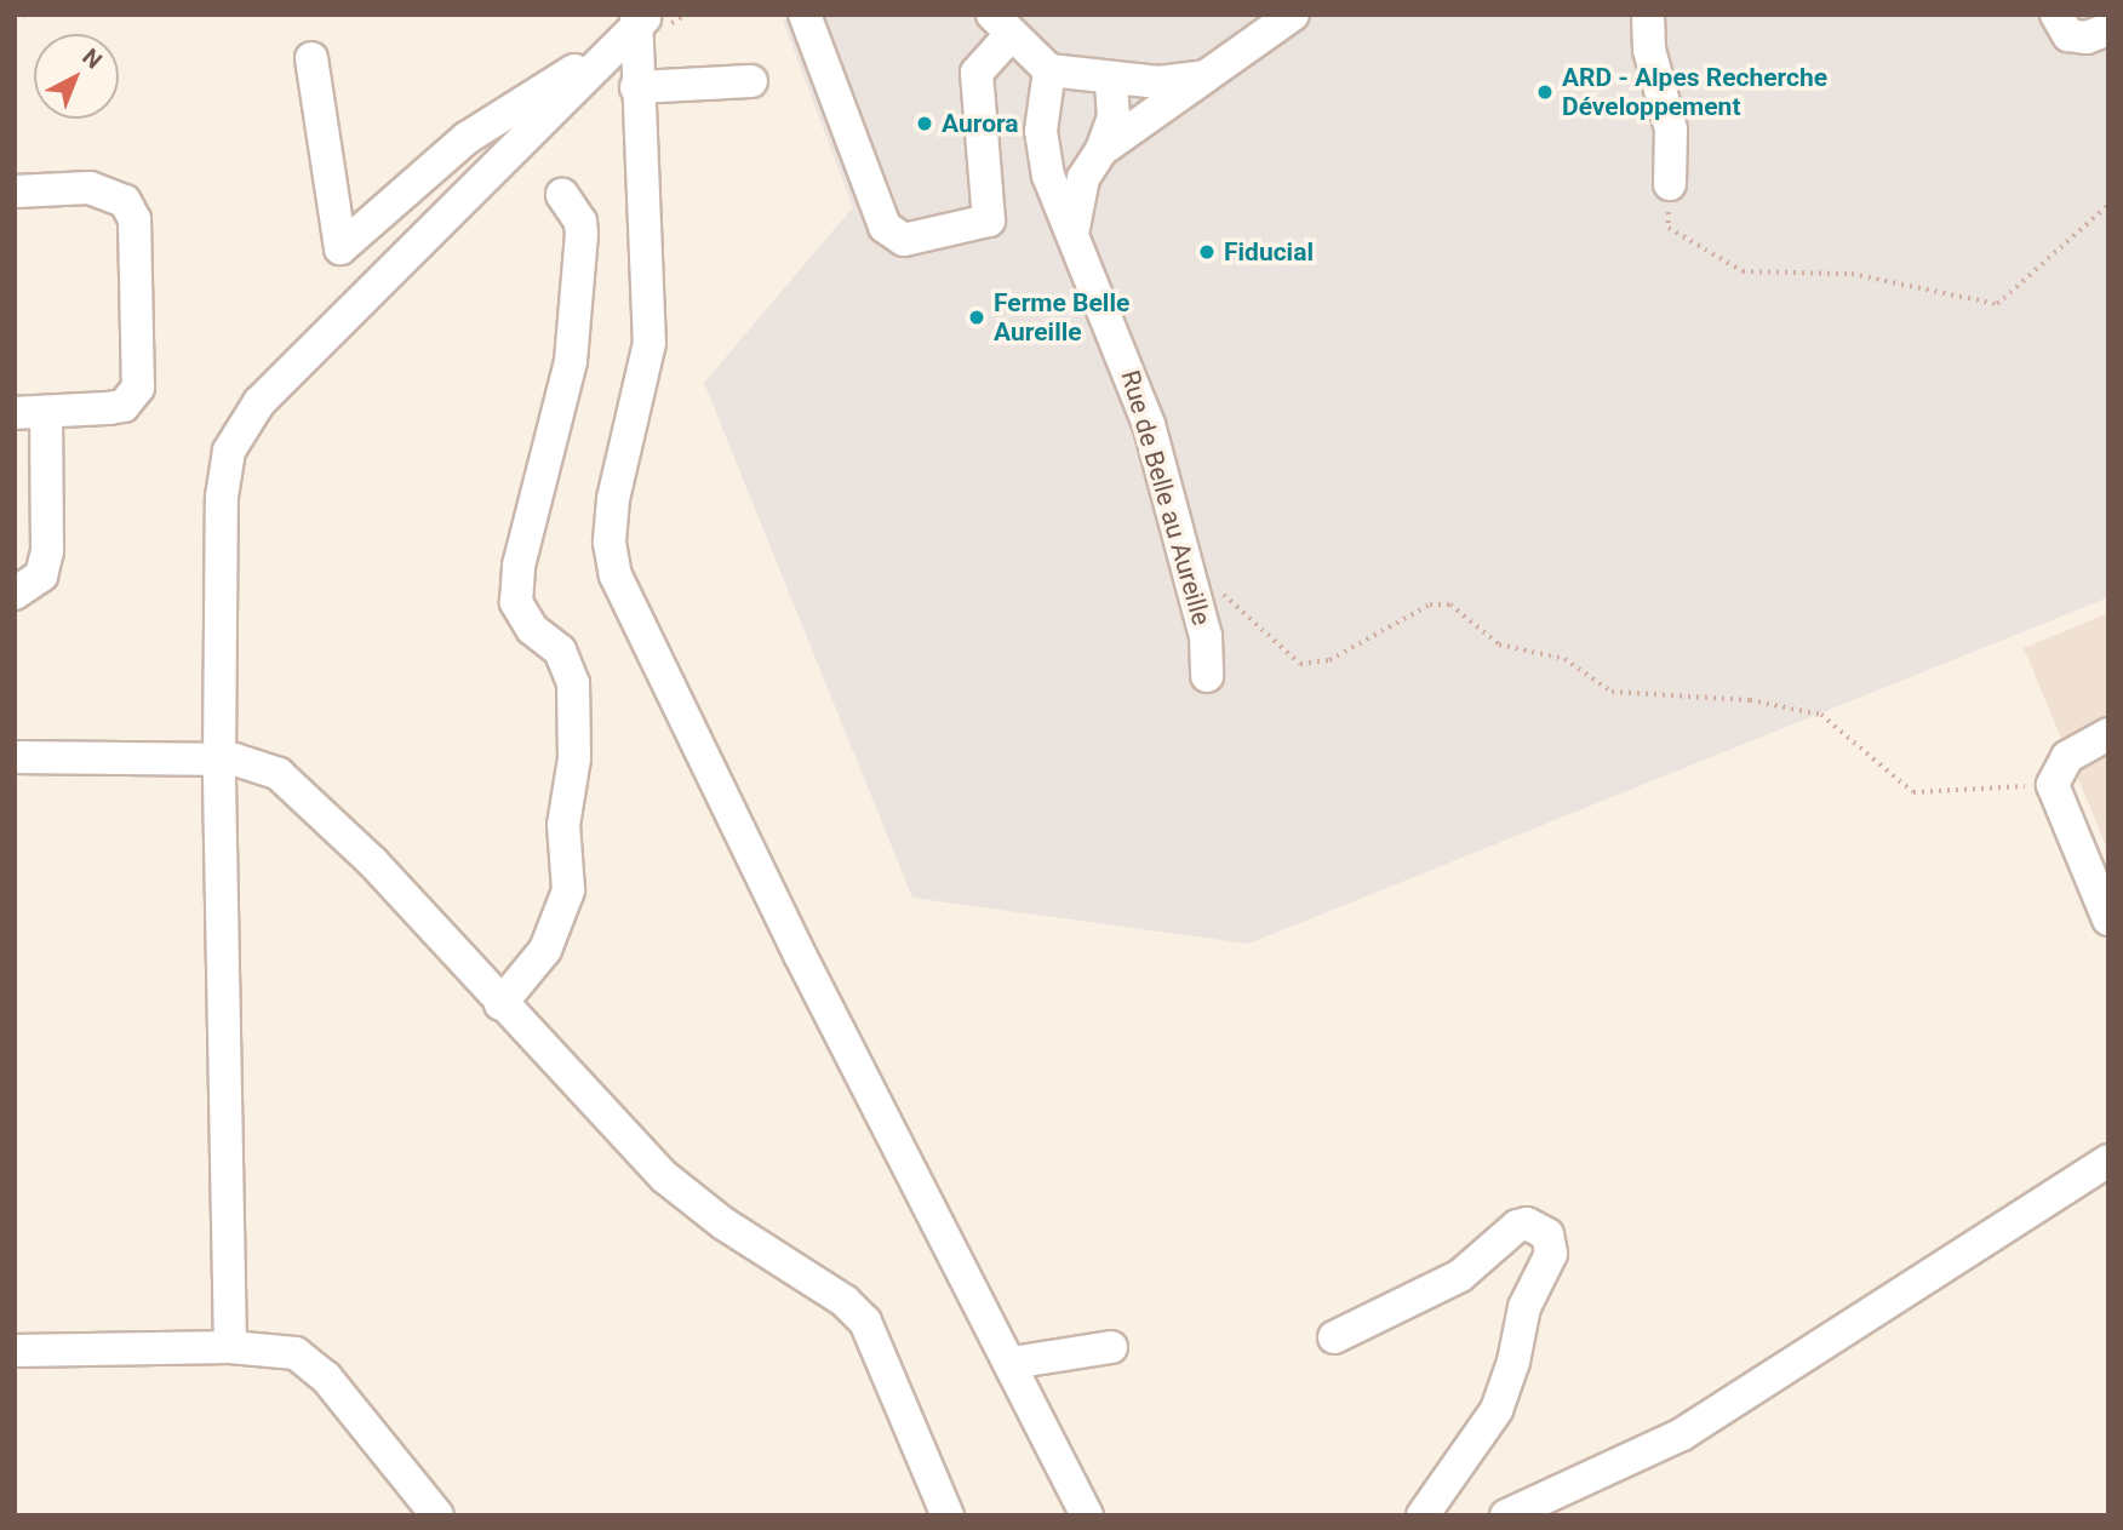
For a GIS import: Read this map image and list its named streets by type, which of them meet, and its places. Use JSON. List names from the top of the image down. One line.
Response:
{"streets":{"street":["Rue de Belle au Aureille"]},"places":["ARD - Alpes Recherche Développement","Aurora","Fiducial","Ferme Belle Aureille"],"north":"top right"}
